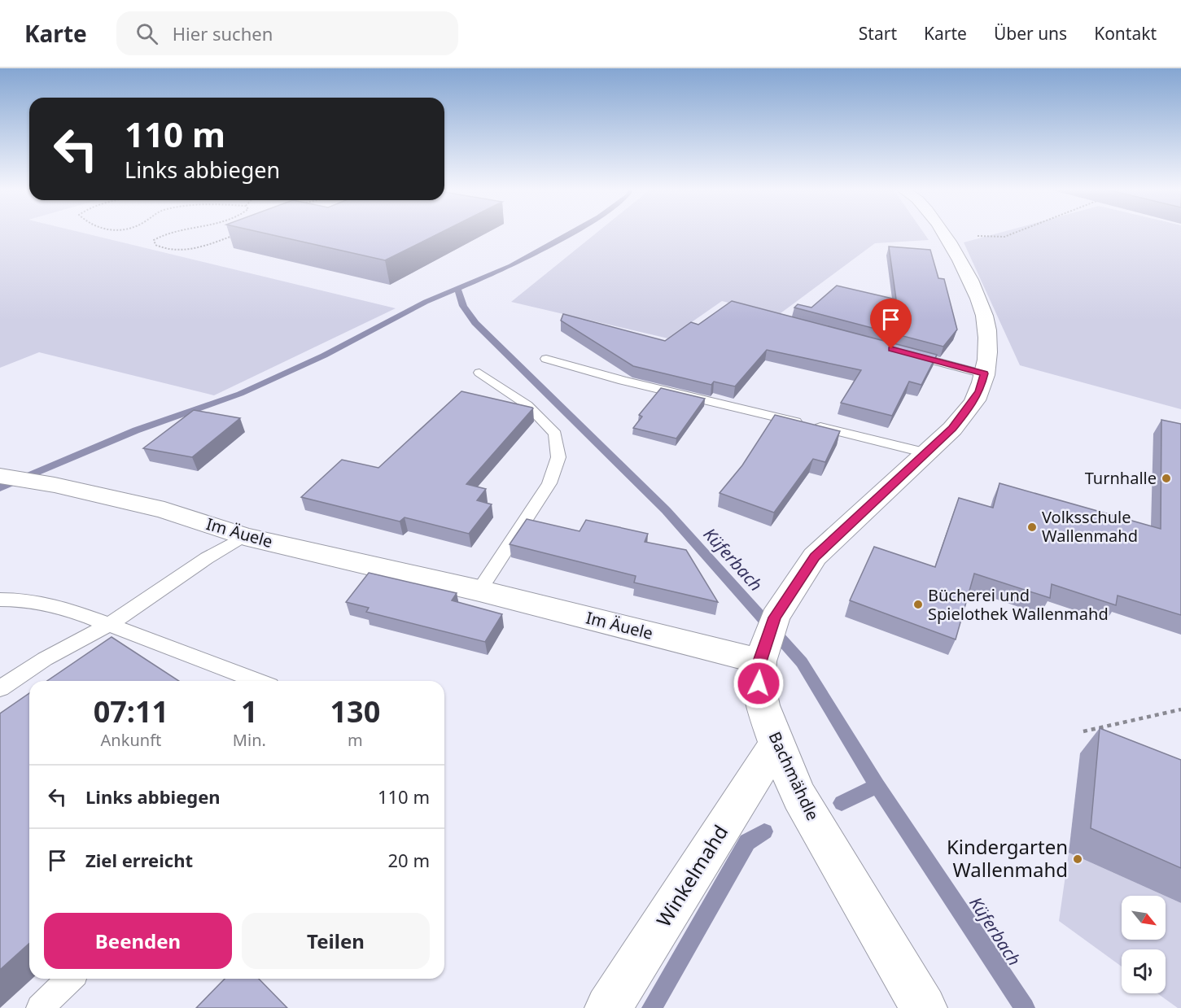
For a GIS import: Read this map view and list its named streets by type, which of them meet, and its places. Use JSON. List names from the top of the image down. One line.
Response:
{"streets":{"street":["Im Äuele","Bachmähdle","Winkelmahd"]},"crossings":[["Im Äuele","Bachmähdle"],["Bachmähdle","Winkelmahd"]],"water":["Küferbach"],"places":["Turnhalle","Volksschule Wallenmahd","Bücherei und Spielothek Wallenmahd","Kindergarten Wallenmahd"],"north":"bottom right","page":{"header":"Karte","search":"Hier suchen","nav":["Start","Karte","Über uns","Kontakt"],"turn":["110 m","Links abbiegen"],"eta":["07:11","Ankunft","1","Min.","130","m"],"list":[{"name":"Links abbiegen","value":"110 m"},{"name":"Ziel erreicht","value":"20 m"}],"buttons":["Beenden","Teilen"]}}
